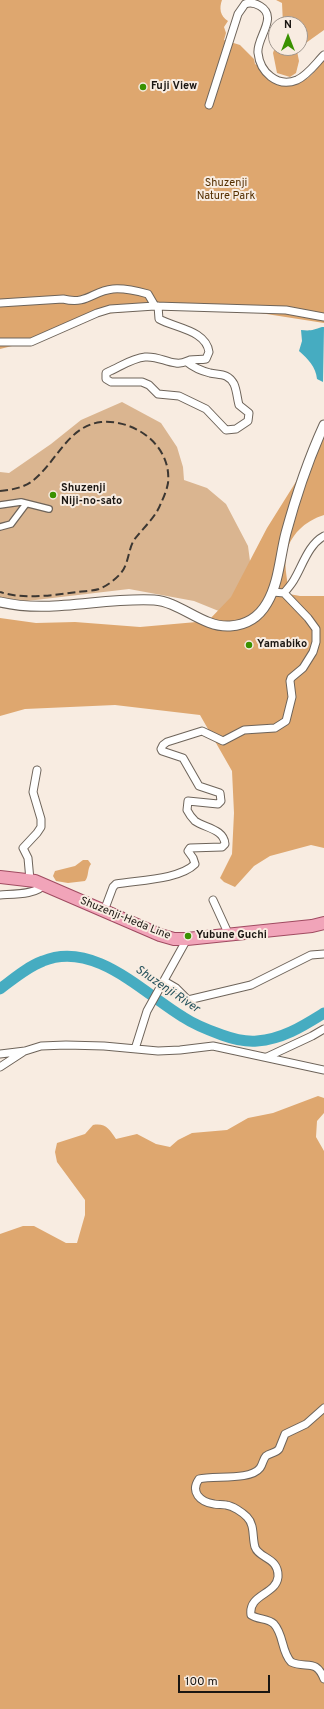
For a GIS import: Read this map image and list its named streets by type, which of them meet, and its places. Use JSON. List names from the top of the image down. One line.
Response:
{"streets":{"main road":["Shuzenji-Heda Line"]},"water":["Shuzenji River"],"parks":["Shuzenji Nature Park"],"places":["Fuji View","Shuzenji Niji-no-sato","Yamabiko","Yubune Guchi"],"scale_bar":"100 m","north":"top"}
